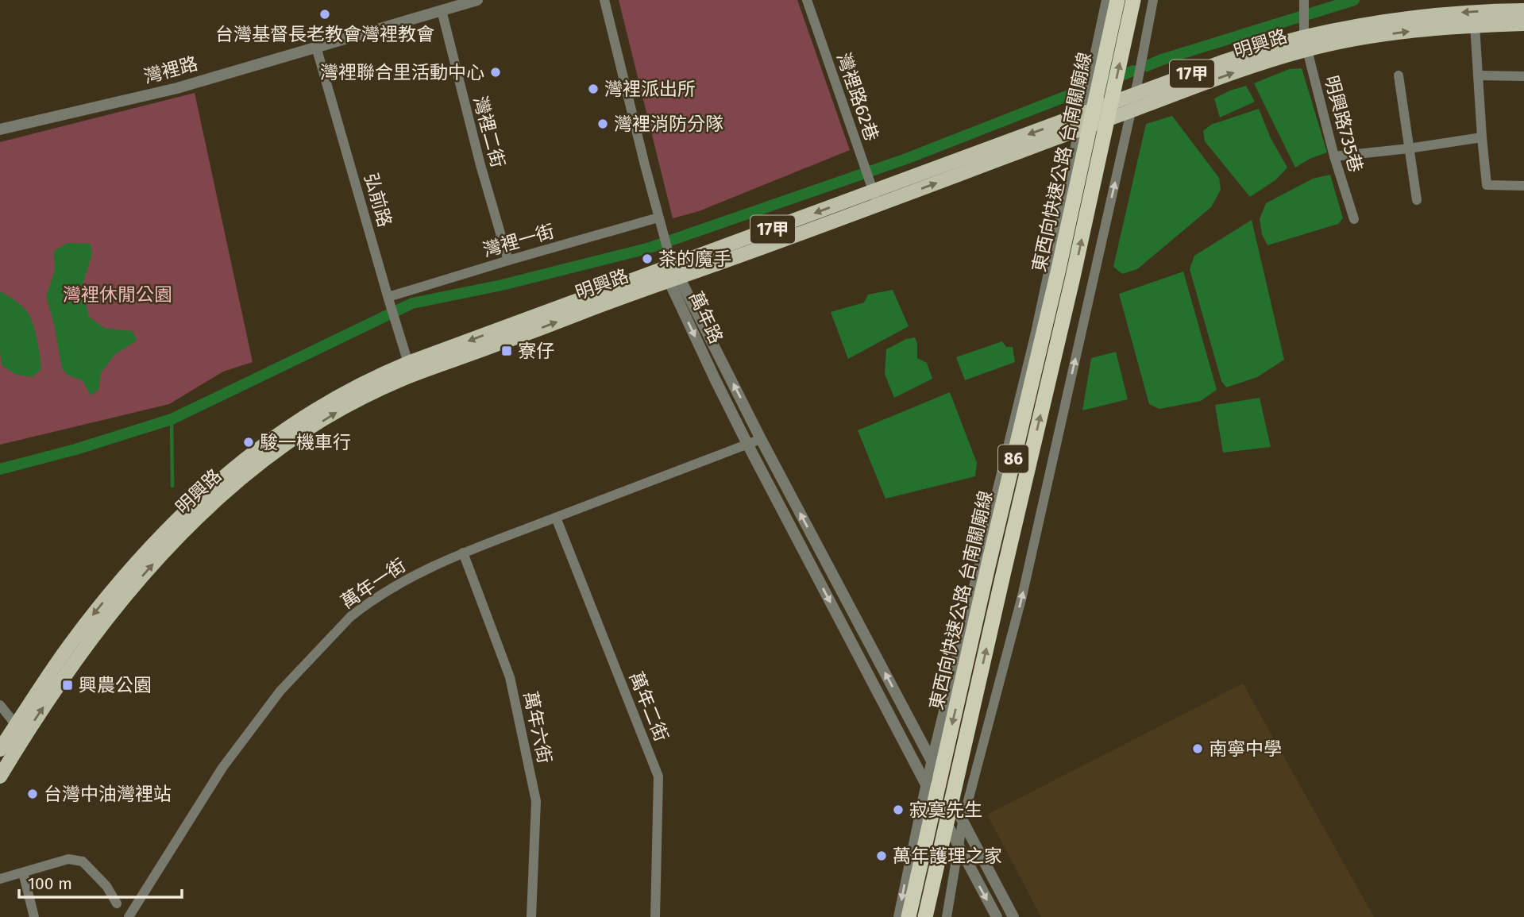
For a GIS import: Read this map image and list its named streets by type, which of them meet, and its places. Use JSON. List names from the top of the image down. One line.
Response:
{"streets":{"highway":["東西向快速公路 台南關廟線","86"],"main road":["明興路","17甲"],"street":["灣裡路","灣裡路62巷","明興路735巷","灣裡二街","弘前路","灣裡一街","萬年路","萬年一街","萬年二街","萬年六街"]},"crossings":[["明興路","灣裡路62巷"],["明興路","明興路735巷"],["明興路","弘前路"],["明興路","萬年路"],["灣裡路","灣裡二街"],["灣裡路","弘前路"],["灣裡二街","灣裡一街"],["弘前路","灣裡一街"],["萬年路","萬年一街"],["萬年一街","萬年二街"],["萬年一街","萬年六街"]],"parks":["灣裡休閒公園"],"places":{"other":["台灣基督長老教會灣裡教會","灣裡聯合里活動中心","灣裡派出所","灣裡消防分隊","茶的魔手","駿一機車行","南寧中學","台灣中油灣裡站","寂寞先生","萬年護理之家"],"transit":["寮仔","興農公園"]},"scale_bar":"100 m"}
